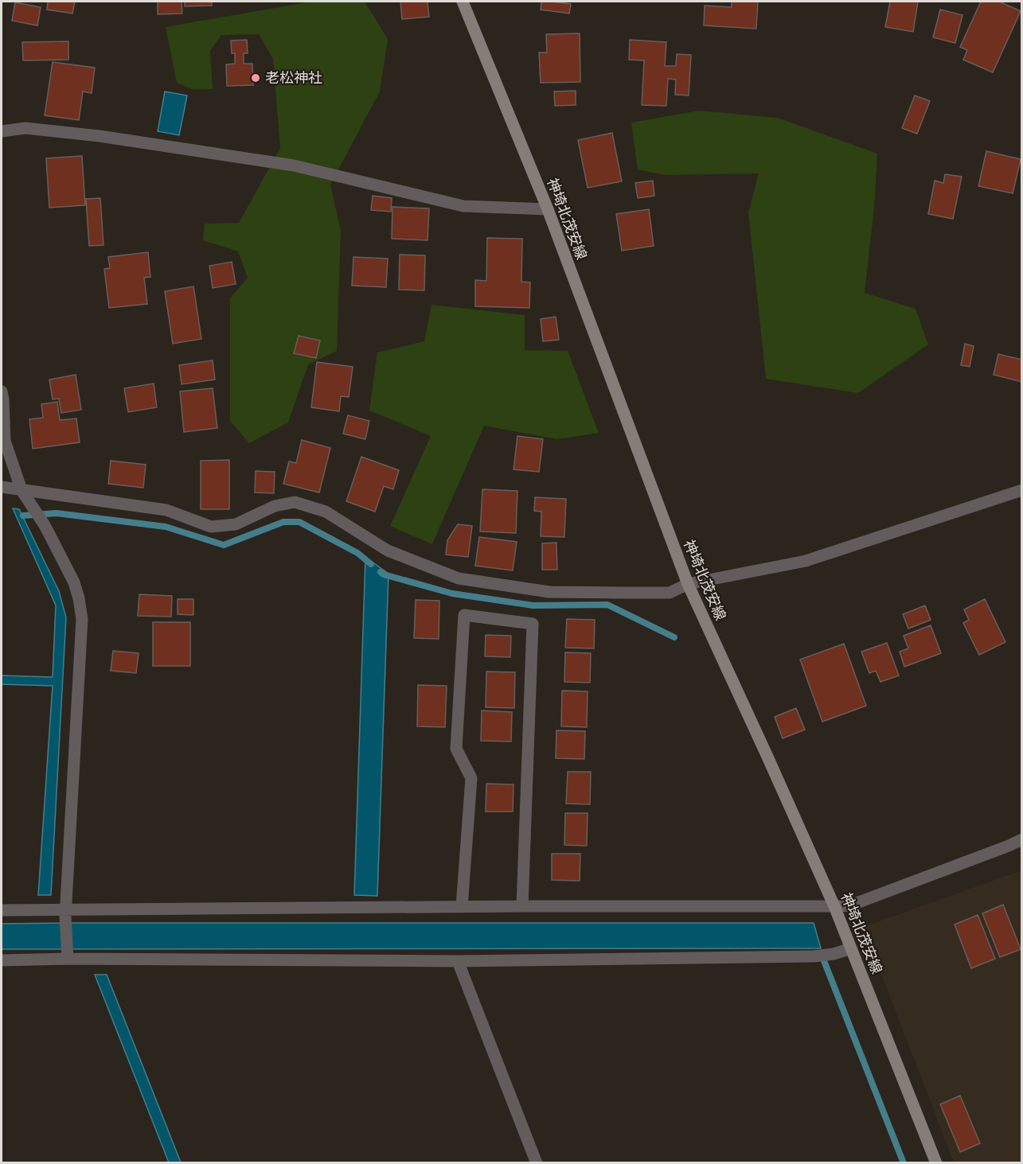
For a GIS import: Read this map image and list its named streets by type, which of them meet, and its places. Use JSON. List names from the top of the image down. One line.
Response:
{"streets":{"main road":["神埼北茂安線"]},"places":["老松神社"]}
